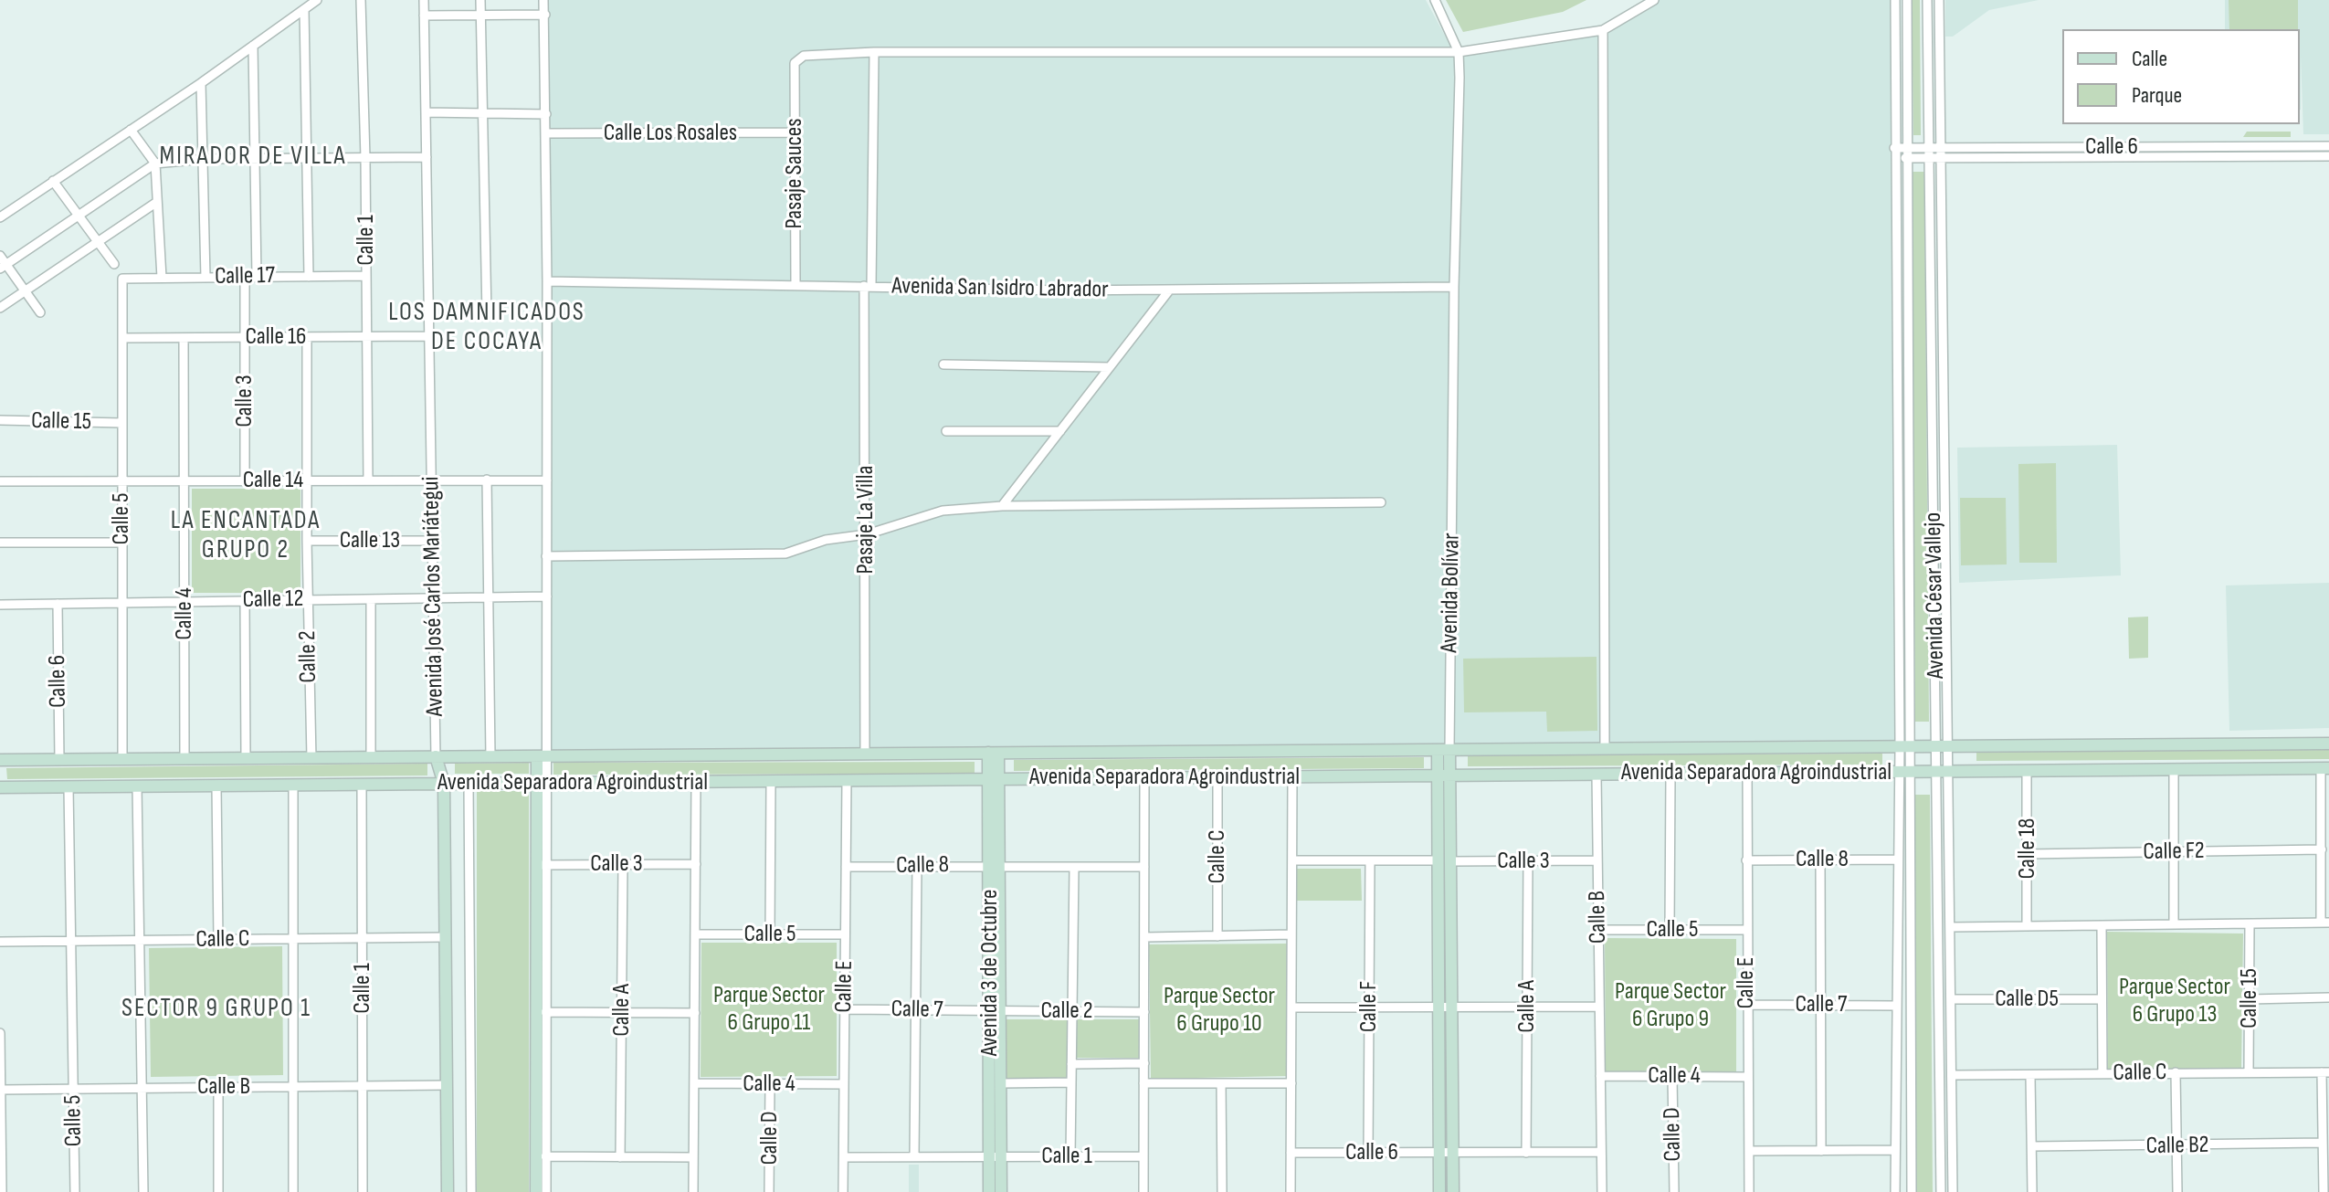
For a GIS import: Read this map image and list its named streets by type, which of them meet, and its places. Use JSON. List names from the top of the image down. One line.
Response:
{"streets":{"street":["Calle Los Rosales","Calle 6","Pasaje Sauces","Calle 1","Calle 17","Avenida San Isidro Labrador","Calle 16","Calle 3","Calle 15","Calle 14","Calle 5","Pasaje La Villa","Calle 13","Avenida Bolívar","Avenida César Vallejo","Avenida José Carlos Mariátegui","Calle 12","Calle 4","Calle 2","Avenida Separadora Agroindustrial","Calle 18","Calle F2","Calle C","Calle 8","Calle B","Avenida 3 de Octubre","Calle E","Calle D5","Calle 7","Calle F","Calle A","Calle D","Calle B2"]},"crossings":[["Calle Los Rosales","Pasaje Sauces"],["Calle 6","Avenida Bolívar"],["Calle 6","Avenida César Vallejo"],["Calle 6","Calle 12"],["Calle 6","Avenida Separadora Agroindustrial"],["Calle 6","Calle F"],["Pasaje Sauces","Avenida San Isidro Labrador"],["Pasaje Sauces","Pasaje La Villa"],["Calle 1","Calle 17"],["Calle 1","Calle 16"],["Calle 1","Calle 14"],["Calle 1","Avenida Separadora Agroindustrial"],["Calle 1","Calle C"],["Calle 1","Calle B"],["Calle 1","Avenida 3 de Octubre"],["Calle 17","Calle 3"],["Calle 17","Calle 5"],["Avenida San Isidro Labrador","Pasaje La Villa"],["Avenida San Isidro Labrador","Avenida Bolívar"],["Calle 16","Calle 3"],["Calle 16","Calle 5"],["Calle 16","Avenida José Carlos Mariátegui"],["Calle 16","Calle 4"],["Calle 16","Calle 2"],["Calle 3","Calle 14"],["Calle 3","Avenida Bolívar"],["Calle 3","Calle B"],["Calle 3","Calle A"],["Calle 15","Calle 5"],["Calle 15","Calle C"],["Calle 14","Calle 5"],["Calle 14","Avenida José Carlos Mariátegui"],["Calle 14","Calle 4"],["Calle 14","Calle 2"],["Calle 5","Calle 12"],["Calle 5","Avenida Separadora Agroindustrial"],["Calle 5","Calle C"],["Calle 5","Calle B"],["Calle 5","Calle E"],["Pasaje La Villa","Avenida Separadora Agroindustrial"],["Calle 13","Avenida José Carlos Mariátegui"],["Calle 13","Calle 2"],["Avenida Bolívar","Avenida Separadora Agroindustrial"],["Avenida César Vallejo","Avenida Separadora Agroindustrial"],["Avenida César Vallejo","Calle C"],["Avenida César Vallejo","Calle 8"],["Avenida César Vallejo","Calle D5"],["Avenida César Vallejo","Calle 7"],["Avenida José Carlos Mariátegui","Calle 12"],["Avenida José Carlos Mariátegui","Avenida Separadora Agroindustrial"],["Avenida José Carlos Mariátegui","Calle C"],["Avenida José Carlos Mariátegui","Calle B"],["Calle 12","Calle 4"],["Calle 12","Calle 2"],["Calle 4","Avenida Separadora Agroindustrial"],["Calle 4","Calle B"],["Calle 4","Calle E"],["Calle 4","Calle D"],["Calle 2","Avenida Separadora Agroindustrial"],["Calle 2","Avenida 3 de Octubre"],["Calle 2","Calle 7"],["Avenida Separadora Agroindustrial","Calle 18"],["Avenida Separadora Agroindustrial","Calle C"],["Avenida Separadora Agroindustrial","Calle B"],["Avenida Separadora Agroindustrial","Avenida 3 de Octubre"],["Avenida Separadora Agroindustrial","Calle E"],["Calle 18","Calle F2"],["Calle 8","Avenida 3 de Octubre"],["Calle 8","Calle E"],["Avenida 3 de Octubre","Calle 7"],["Calle E","Calle 7"]],"districts":["MIRADOR DE VILLA","LOS DAMNIFICADOS DE COCAYA","LA ENCANTADA GRUPO 2","SECTOR 9 GRUPO 1"],"parks":["Parque Sector 6 Grupo 13","Parque Sector 6 Grupo 9","Parque Sector 6 Grupo 11","Parque Sector 6 Grupo 10"],"legend":["Calle","Parque"]}
